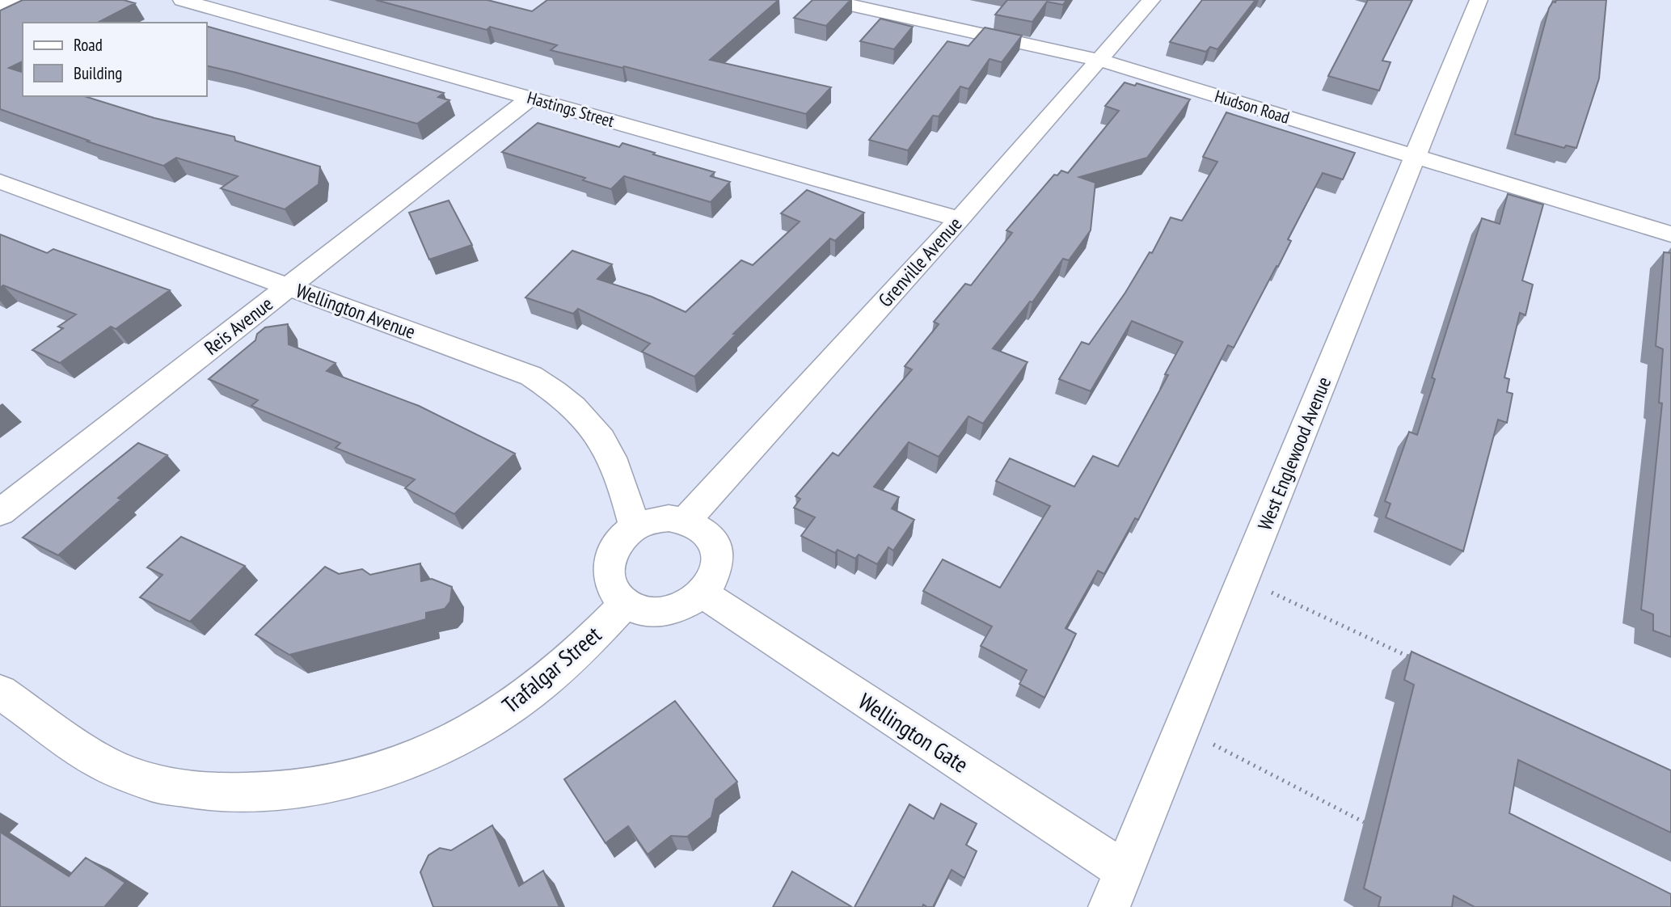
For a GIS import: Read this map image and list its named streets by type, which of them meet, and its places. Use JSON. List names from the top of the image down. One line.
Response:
{"streets":{"street":["Hudson Road","Hastings Street","Grenville Avenue","Wellington Avenue","Reis Avenue","West Englewood Avenue","Trafalgar Street","Wellington Gate"]},"crossings":[["Hudson Road","Grenville Avenue"],["Hudson Road","West Englewood Avenue"],["Hastings Street","Grenville Avenue"],["Hastings Street","Reis Avenue"],["Grenville Avenue","Wellington Avenue"],["Grenville Avenue","Trafalgar Street"],["Grenville Avenue","Wellington Gate"],["Wellington Avenue","Reis Avenue"],["Wellington Avenue","Trafalgar Street"],["Wellington Avenue","Wellington Gate"],["West Englewood Avenue","Wellington Gate"],["Trafalgar Street","Wellington Gate"]],"legend":["Road","Building"]}
